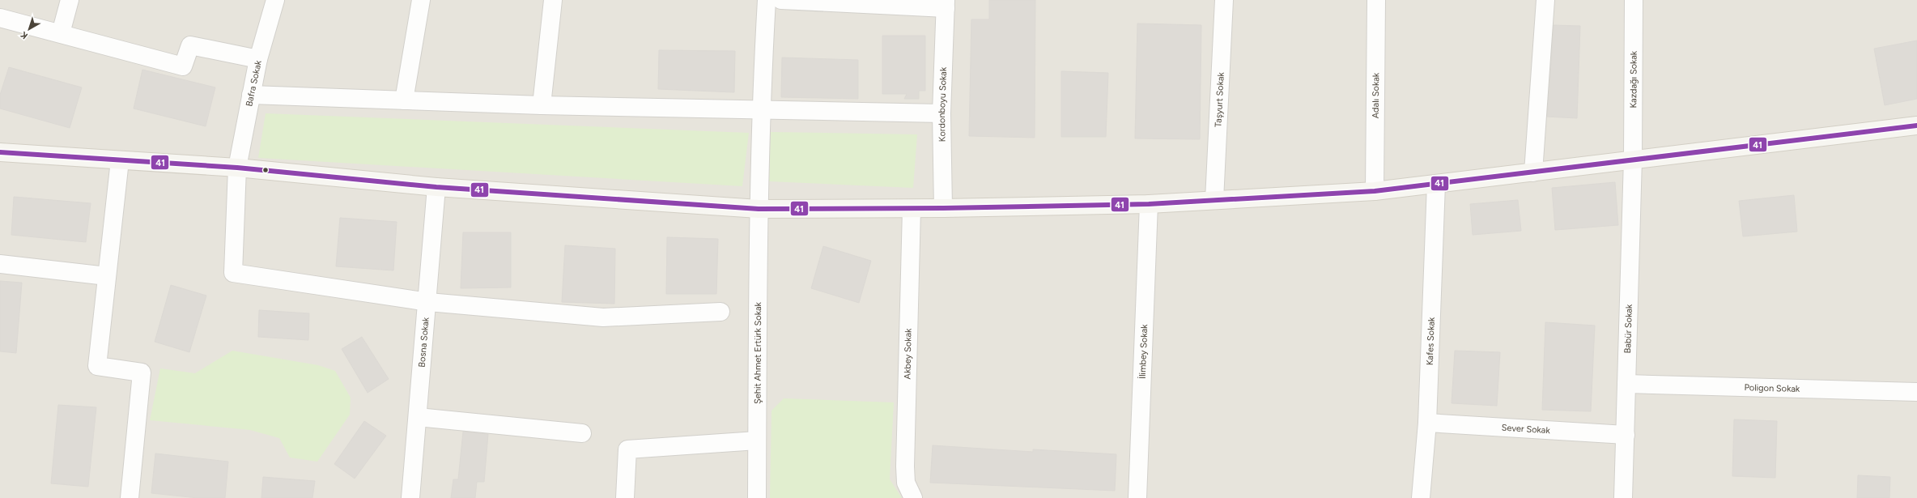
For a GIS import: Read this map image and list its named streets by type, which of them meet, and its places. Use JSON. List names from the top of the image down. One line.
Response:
{"streets":{"street":["Kazdağı Sokak","Bafra Sokak","Adalı Sokak","Taşyurt Sokak","Kordonboyu Sokak","Babür Sokak","Kafes Sokak","Bosna Sokak","İlimbey Sokak","Şehit Ahmet Ertürk Sokak","Akbey Sokak","Poligon Sokak","Sever Sokak"]},"crossings":[["Kazdağı Sokak","Babür Sokak"],["Bafra Sokak","Bosna Sokak"],["Babür Sokak","Poligon Sokak"],["Babür Sokak","Sever Sokak"],["Kafes Sokak","Sever Sokak"]],"lines":["transit line 41"],"north":"bottom left"}
